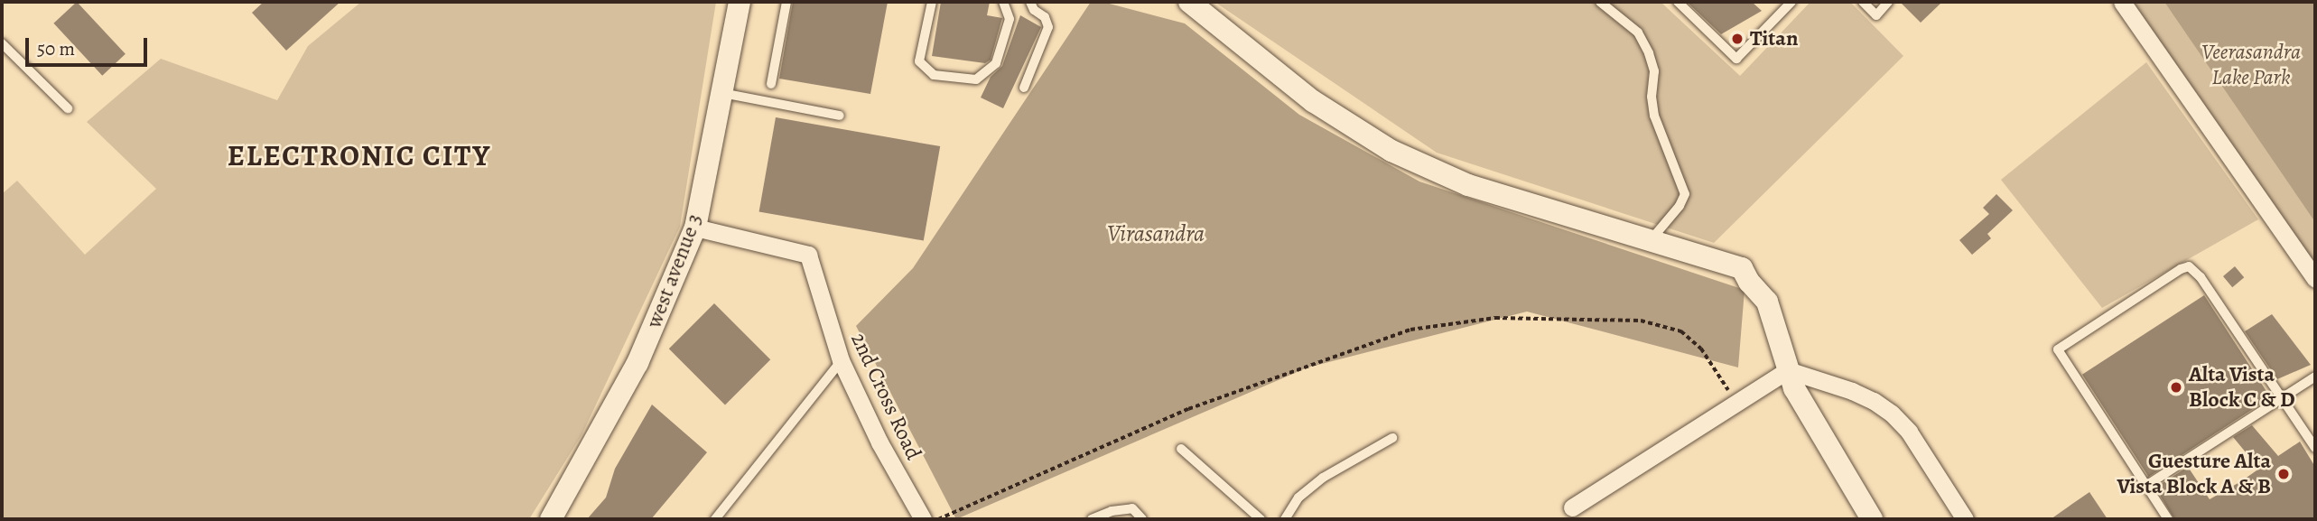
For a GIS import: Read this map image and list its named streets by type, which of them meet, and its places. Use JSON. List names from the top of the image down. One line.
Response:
{"streets":{"street":["west avenue 3","2nd Cross Road"]},"crossings":[["west avenue 3","2nd Cross Road"]],"districts":["ELECTRONIC CITY"],"water":["Virasandra"],"parks":["Veerasandra Lake Park"],"places":["Titan","Alta Vista Block C & D","Guesture Alta Vista Block A & B"],"scale_bar":"50 m"}
